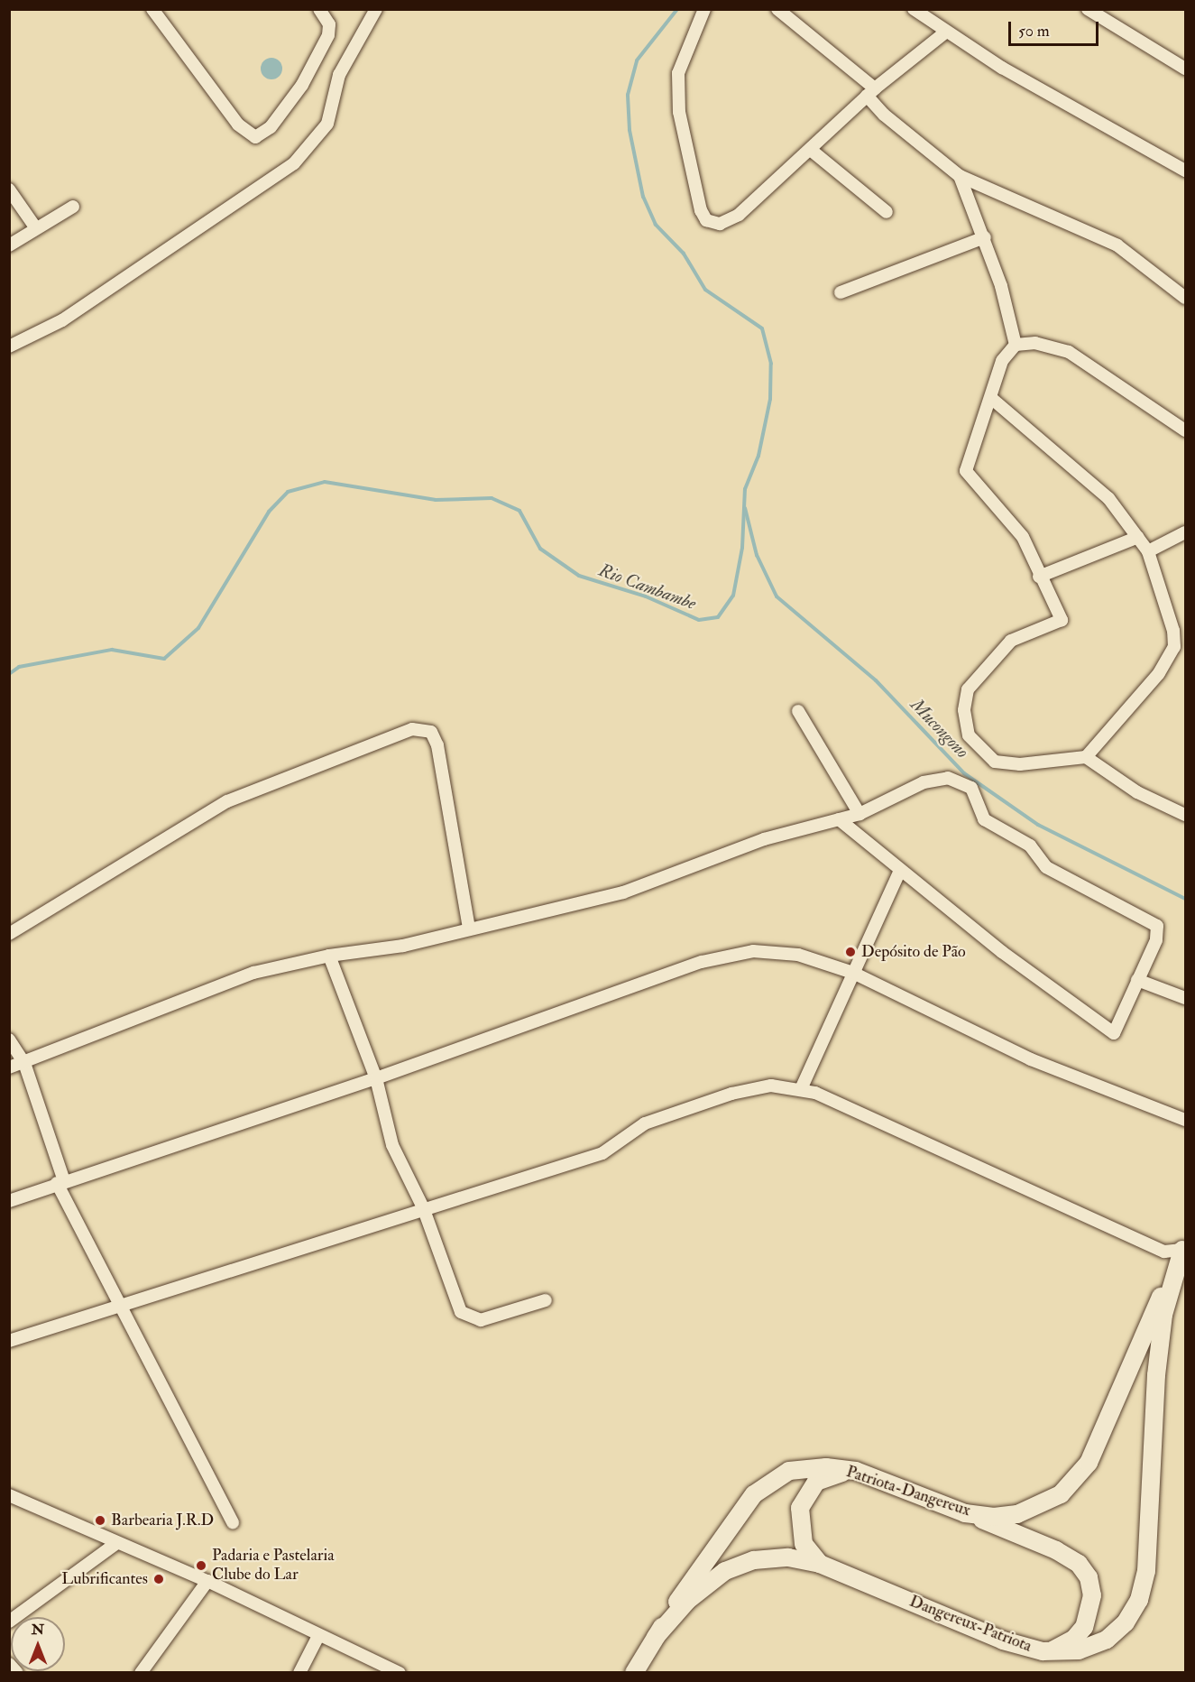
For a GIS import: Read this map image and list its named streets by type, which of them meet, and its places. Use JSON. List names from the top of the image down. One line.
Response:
{"streets":{"street":["Patriota-Dangereux","Dangereux-Patriota"]},"crossings":[["Patriota-Dangereux","Dangereux-Patriota"]],"water":["Rio Cambambe","Mucongono"],"places":["Depósito de Pão","Barbearia J.R.D","Padaria e Pastelaria Clube do Lar","Lubrificantes"],"scale_bar":"50 m","north":"top"}
